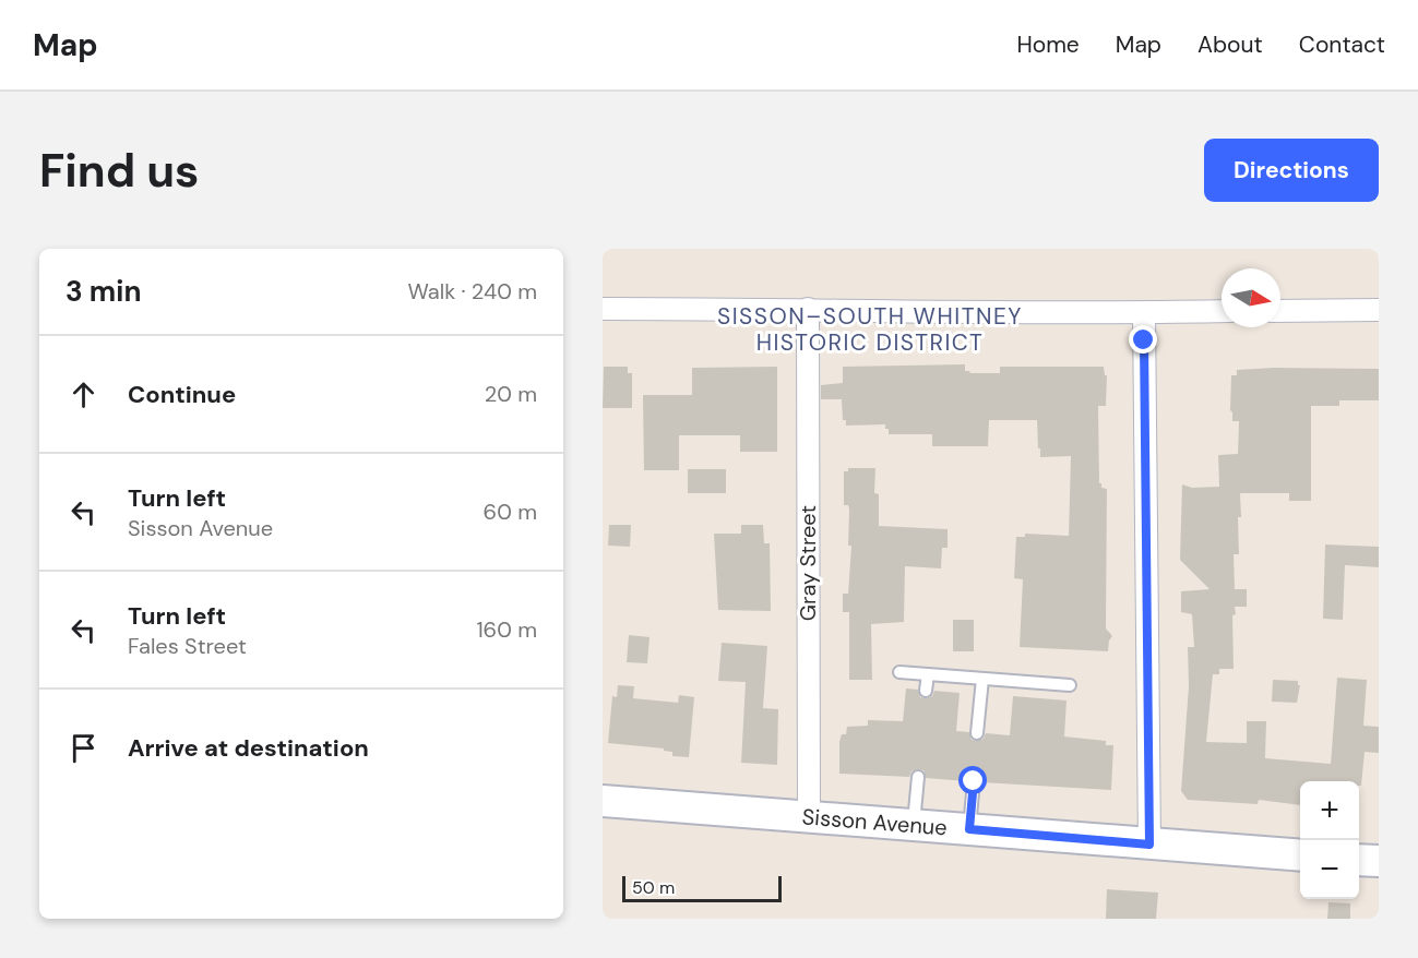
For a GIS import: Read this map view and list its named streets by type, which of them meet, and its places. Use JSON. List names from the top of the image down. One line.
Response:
{"streets":{"main road":["Sisson Avenue"],"street":["Gray Street"]},"crossings":[["Gray Street","Sisson Avenue"]],"districts":["SISSON–SOUTH WHITNEY HISTORIC DISTRICT"],"scale_bar":"50 m","north":"right","page":{"header":"Map","nav":["Home","Map","About","Contact"],"buttons":"Directions","title":"Find us","heading":["3 min","Walk · 240 m"],"list":[["Continue","20 m"],["Turn left","Sisson Avenue","60 m"],["Turn left","Fales Street","160 m"],"Arrive at destination"],"map_buttons":["+","−"],"scale":"50 m"}}
